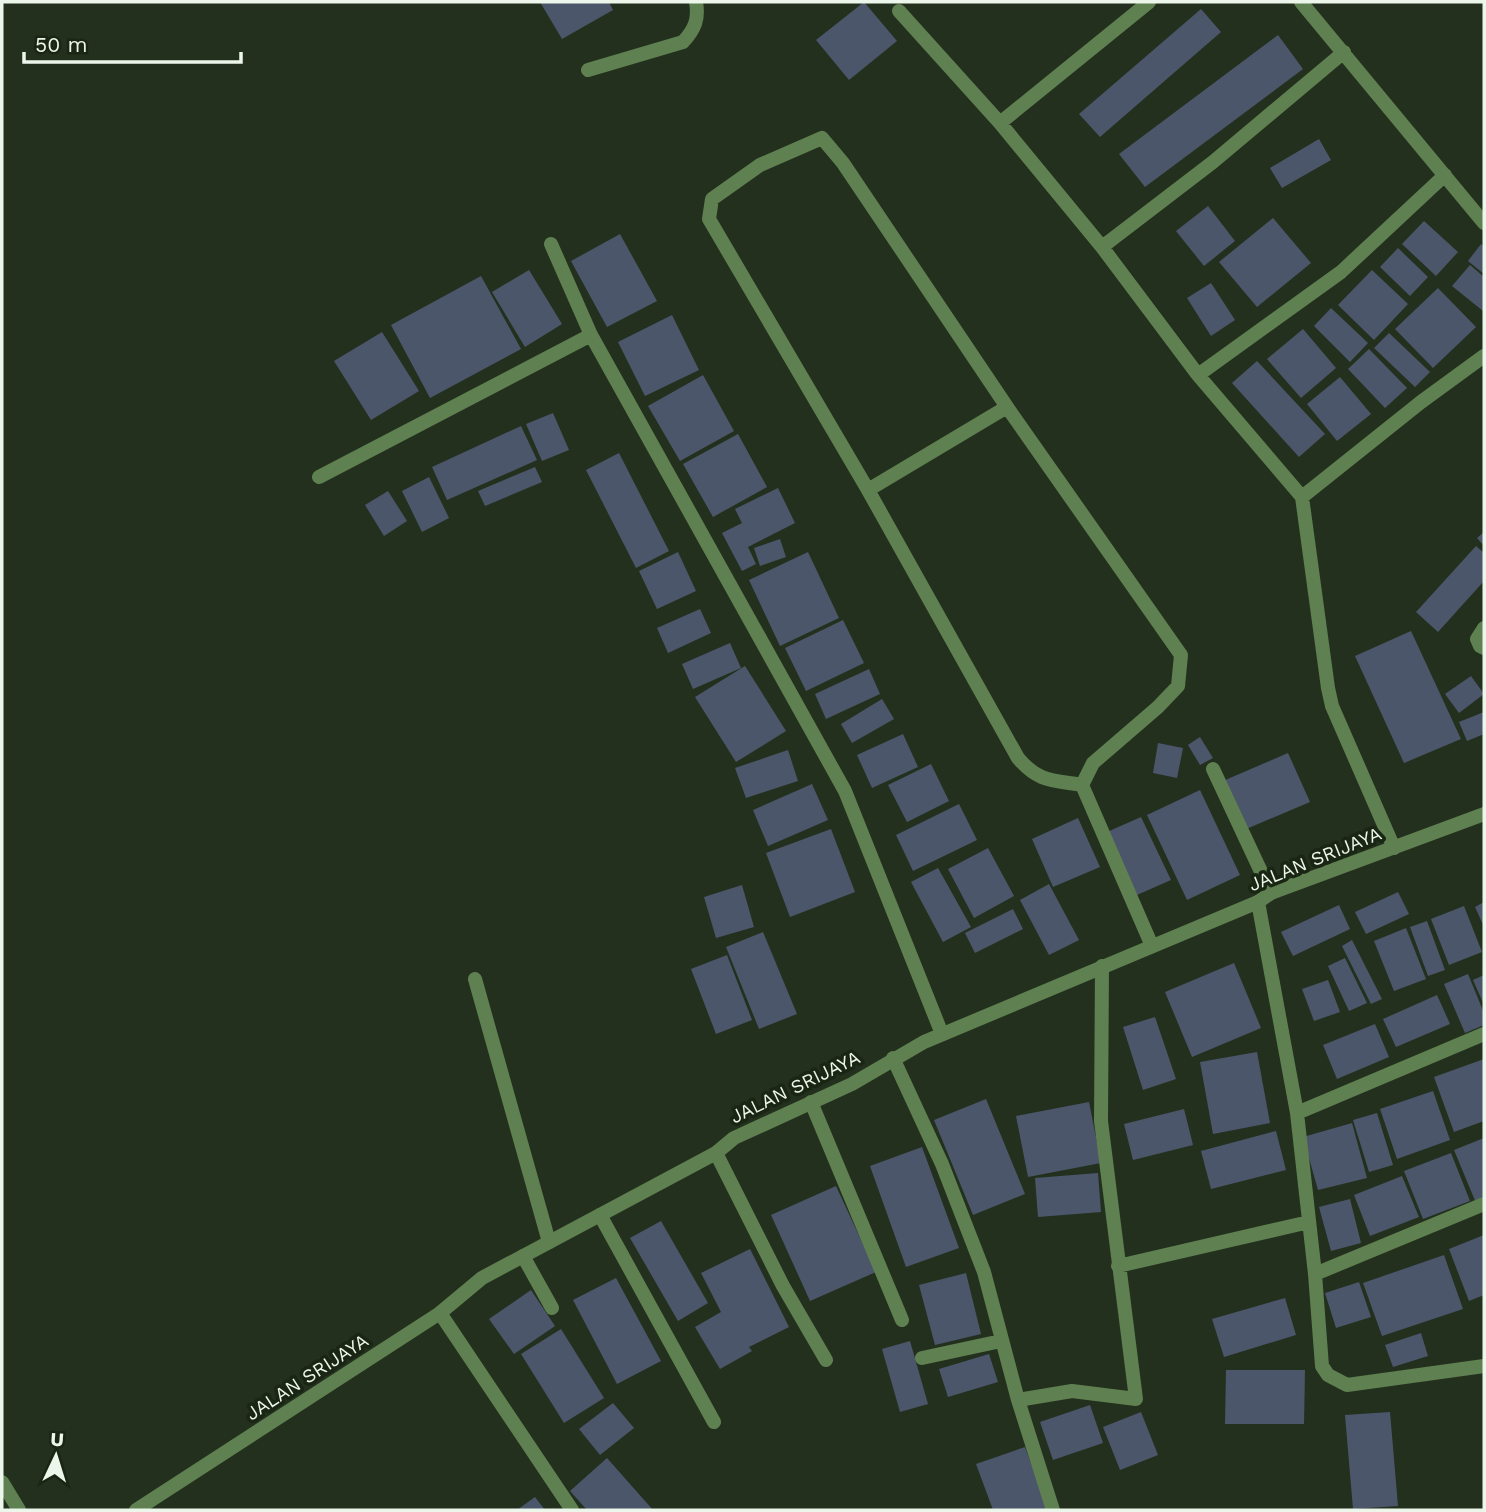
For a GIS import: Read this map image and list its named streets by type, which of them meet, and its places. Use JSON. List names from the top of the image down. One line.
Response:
{"streets":{"street":["JALAN SRIJAYA"]},"scale_bar":"50 m","north":"top"}
